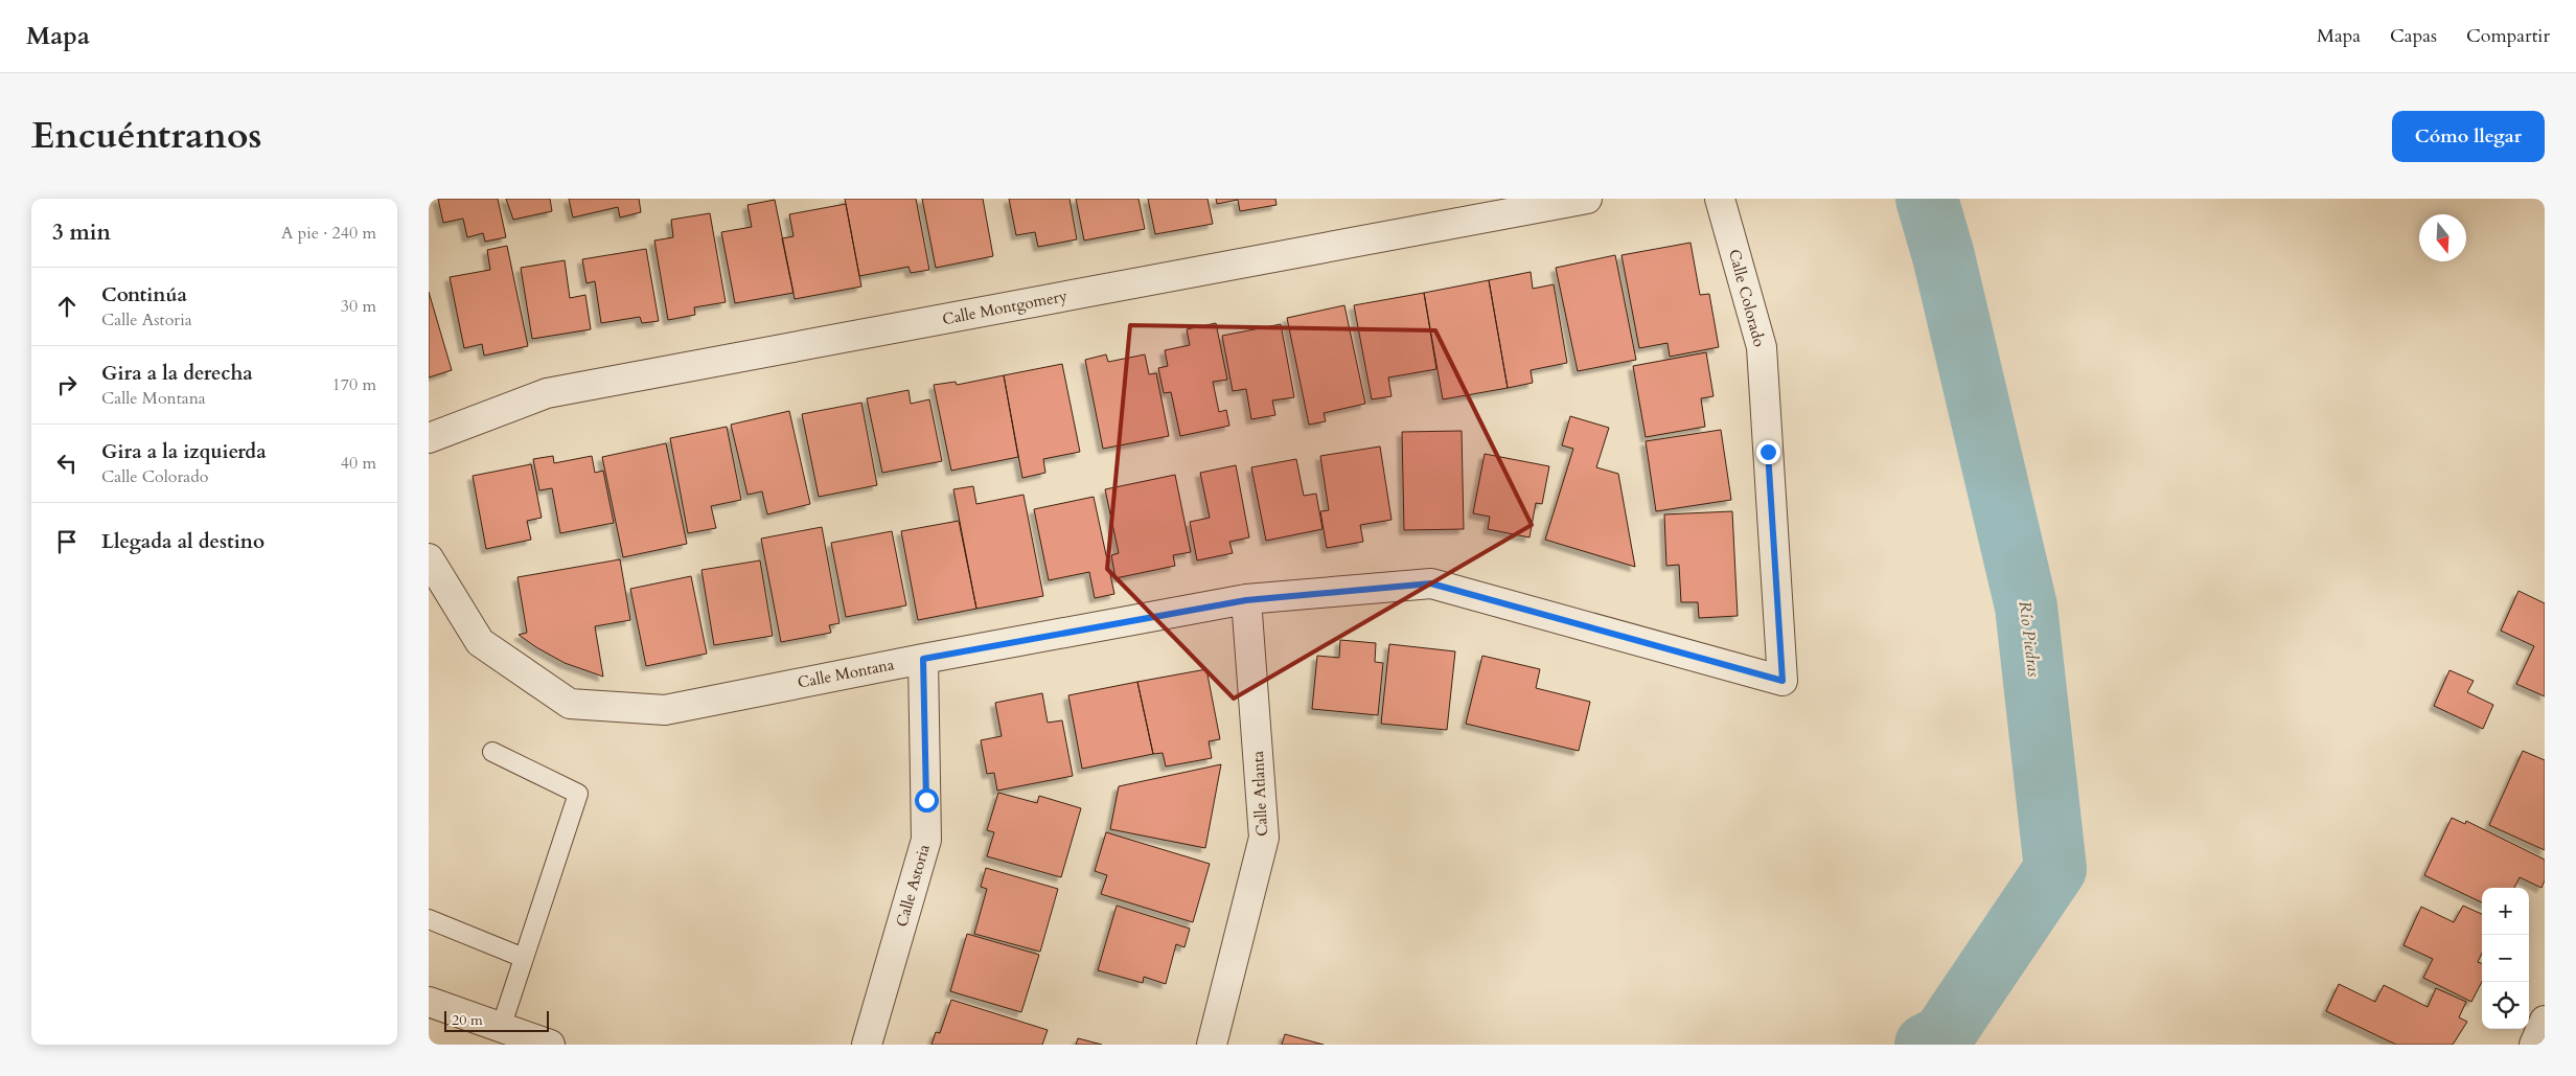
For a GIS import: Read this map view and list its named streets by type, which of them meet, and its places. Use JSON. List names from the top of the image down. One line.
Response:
{"streets":{"street":["Calle Colorado","Calle Montgomery","Calle Montana","Calle Atlanta","Calle Astoria"]},"crossings":[["Calle Colorado","Calle Montana"],["Calle Montana","Calle Atlanta"],["Calle Montana","Calle Astoria"]],"water":["Río Piedras"],"scale_bar":"20 m","north":"bottom","page":{"header":"Mapa","nav":["Mapa","Capas","Compartir"],"title":"Encuéntranos","buttons":"Cómo llegar","heading":["3 min","A pie · 240 m"],"list":[["Continúa","Calle Astoria","30 m"],["Gira a la derecha","Calle Montana","170 m"],["Gira a la izquierda","Calle Colorado","40 m"],"Llegada al destino"],"map_buttons":["+","−"],"scale":"20 m"}}
